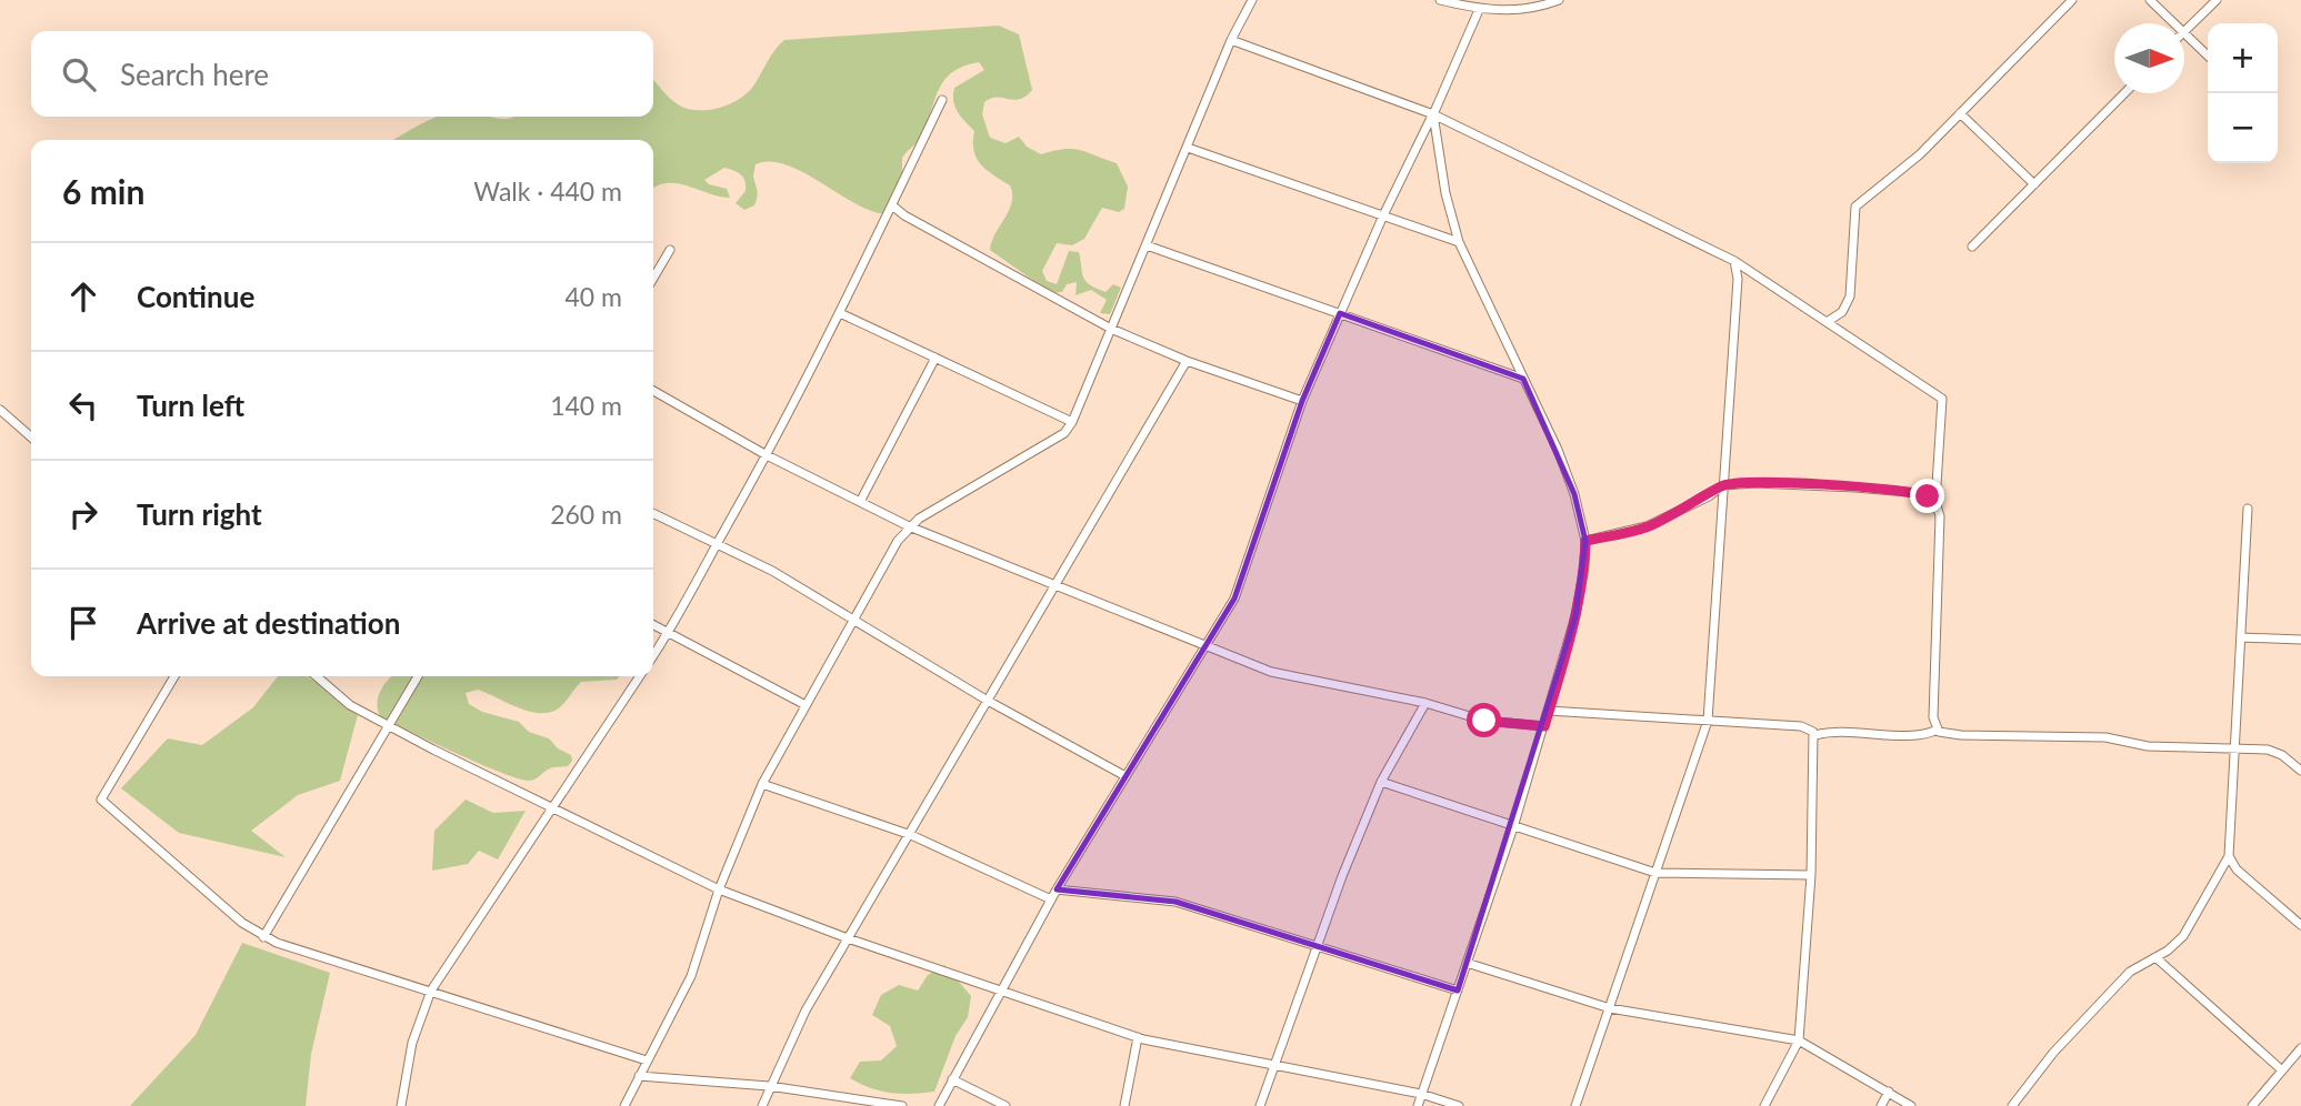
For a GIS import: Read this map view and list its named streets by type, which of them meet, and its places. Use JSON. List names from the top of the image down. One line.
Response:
{"north":"right","page":{"map_buttons":["+","−"],"search":"Search here","heading":["6 min","Walk · 440 m"],"list":[["Continue","40 m"],["Turn left","140 m"],["Turn right","260 m"],"Arrive at destination"]}}
